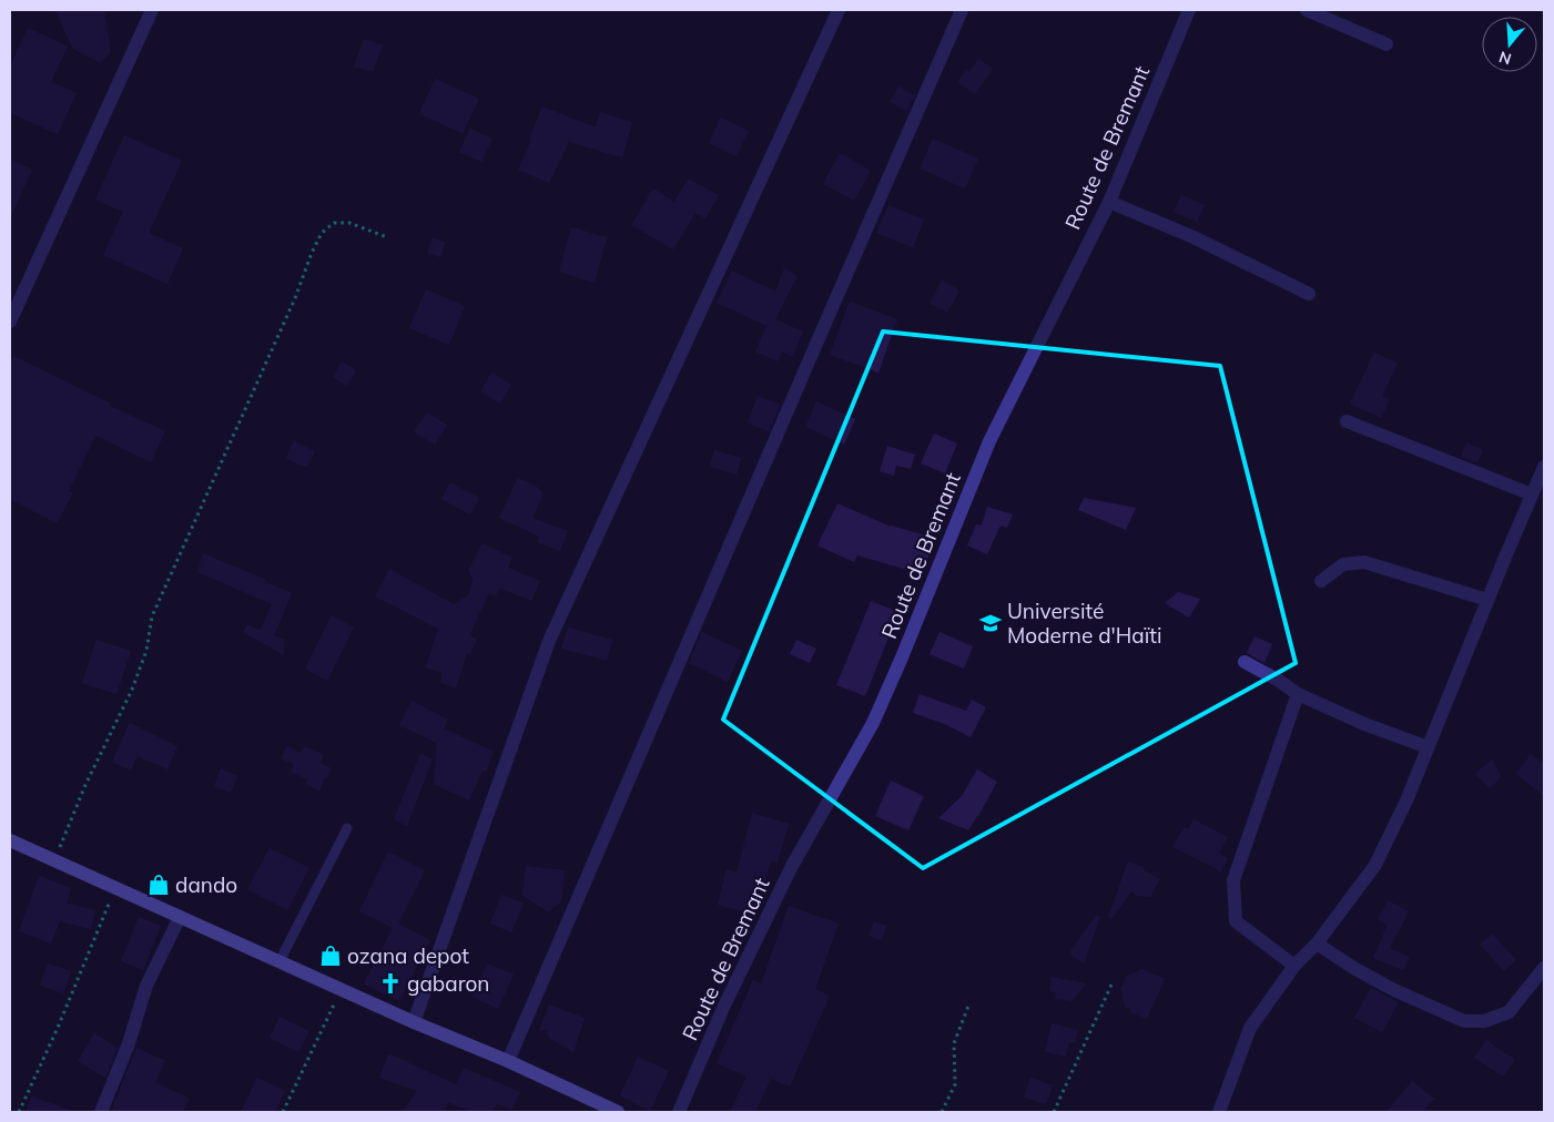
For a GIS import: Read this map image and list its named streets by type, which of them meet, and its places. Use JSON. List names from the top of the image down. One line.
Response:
{"streets":{"street":["Route de Bremant"]},"places":{"school or university":["Université Moderne d'Haïti"],"shop":["dando","ozana depot"],"church":["gabaron"]},"north":"bottom"}
